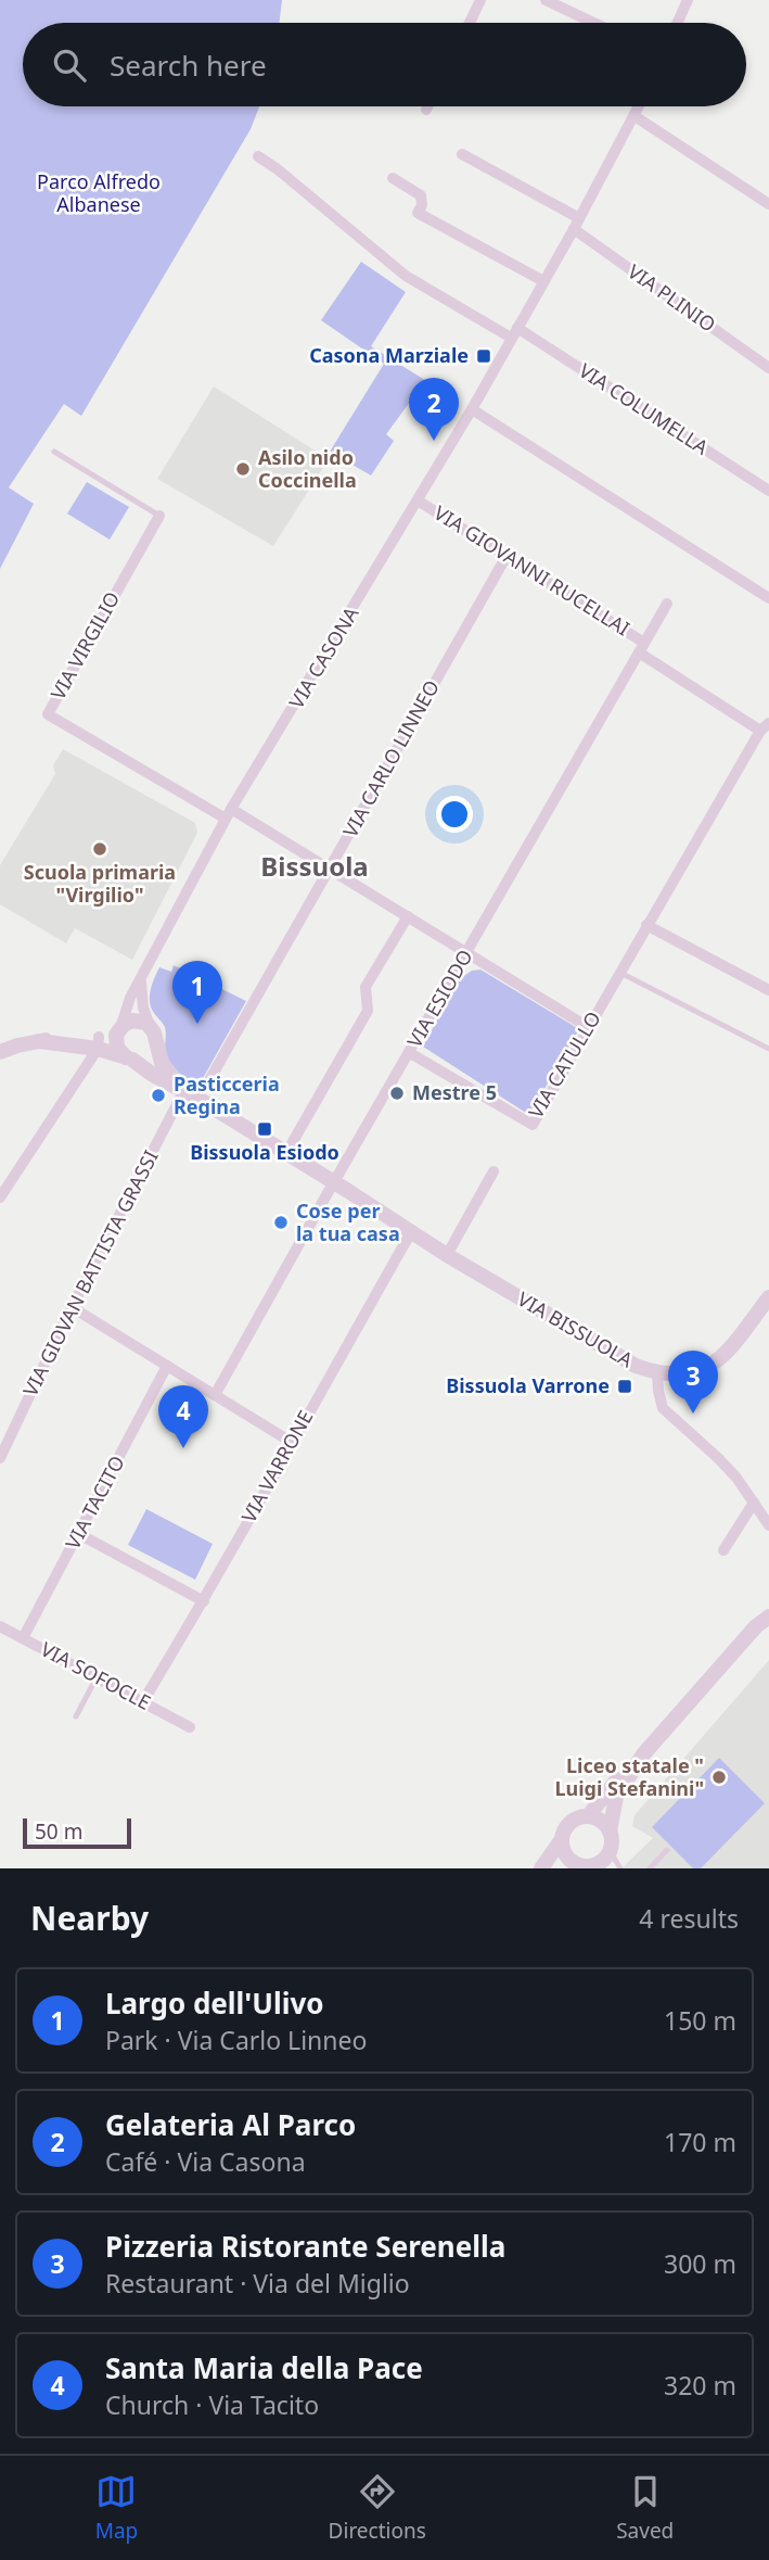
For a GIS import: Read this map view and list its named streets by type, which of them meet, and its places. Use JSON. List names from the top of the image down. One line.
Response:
{"streets":{"street":["VIA PLINIO","VIA COLUMELLA","VIA GIOVANNI RUCELLAI","VIA VIRGILIO","VIA CASONA","VIA CARLO LINNEO","VIA ESIODO","VIA CATULLO","VIA GIOVAN BATTISTA GRASSI","VIA BISSUOLA","VIA VARRONE","VIA TACITO","VIA SOFOCLE"]},"crossings":[["VIA PLINIO","VIA CASONA"],["VIA COLUMELLA","VIA CASONA"],["VIA GIOVANNI RUCELLAI","VIA CASONA"],["VIA GIOVANNI RUCELLAI","VIA CARLO LINNEO"],["VIA GIOVANNI RUCELLAI","VIA ESIODO"],["VIA GIOVANNI RUCELLAI","VIA CATULLO"],["VIA VIRGILIO","VIA CASONA"],["VIA CASONA","VIA BISSUOLA"],["VIA ESIODO","VIA CATULLO"],["VIA ESIODO","VIA BISSUOLA"],["VIA GIOVAN BATTISTA GRASSI","VIA BISSUOLA"],["VIA BISSUOLA","VIA VARRONE"],["VIA VARRONE","VIA SOFOCLE"],["VIA TACITO","VIA SOFOCLE"]],"districts":["Bissuola"],"parks":["Parco Alfredo Albanese"],"places":{"transit":["Casona Marziale","Bissuola Esiodo","Bissuola Varrone"],"other":["Asilo nido Coccinella","Scuola primaria \"Virgilio\"","Mestre 5","Pasticceria Regina","Cose per la tua casa","Liceo statale \" Luigi Stefanini\""]},"scale_bar":"50 m","page":{"search":"Search here","pins":["2","1","3","4"],"scale":"50 m","heading":["Nearby","4 results"],"list":[{"mark":"1","name":"Largo dell'Ulivo","note":"Park · Via Carlo Linneo","value":"150 m"},{"mark":"2","name":"Gelateria Al Parco","note":"Café · Via Casona","value":"170 m"},{"mark":"3","name":"Pizzeria Ristorante Serenella","note":"Restaurant · Via del Miglio","value":"300 m"},{"mark":"4","name":"Santa Maria della Pace","note":"Church · Via Tacito","value":"320 m"}],"nav":["Map","Directions","Saved"]}}
